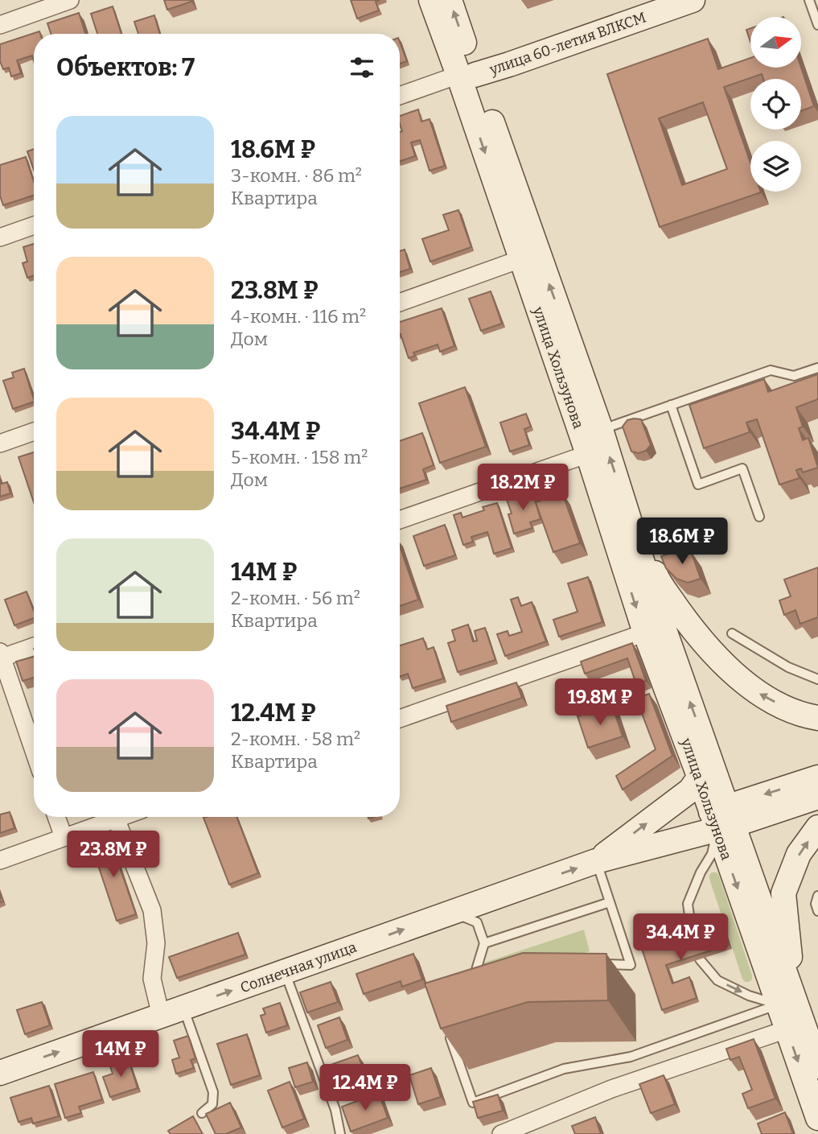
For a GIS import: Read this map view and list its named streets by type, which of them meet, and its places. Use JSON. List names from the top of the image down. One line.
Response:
{"streets":{"main road":["улица 60-летия ВЛКСМ","улица Хользунова","Солнечная улица"]},"crossings":[["улица 60-летия ВЛКСМ","улица Хользунова"],["улица Хользунова","Солнечная улица"]],"one_way":["Солнечная улица"],"north":"right","page":{"heading":"Объектов: 7","list":[{"name":"18.6M ₽","note":"3-комн. · 86 m² · Квартира"},{"name":"23.8M ₽","note":"4-комн. · 116 m² · Дом"},{"name":"34.4M ₽","note":"5-комн. · 158 m² · Дом"},{"name":"14M ₽","note":"2-комн. · 56 m² · Квартира"},{"name":"12.4M ₽","note":"2-комн. · 58 m² · Квартира"}],"price":["18.2M ₽","18.6M ₽","19.8M ₽","23.8M ₽","34.4M ₽","14M ₽","12.4M ₽"]}}
